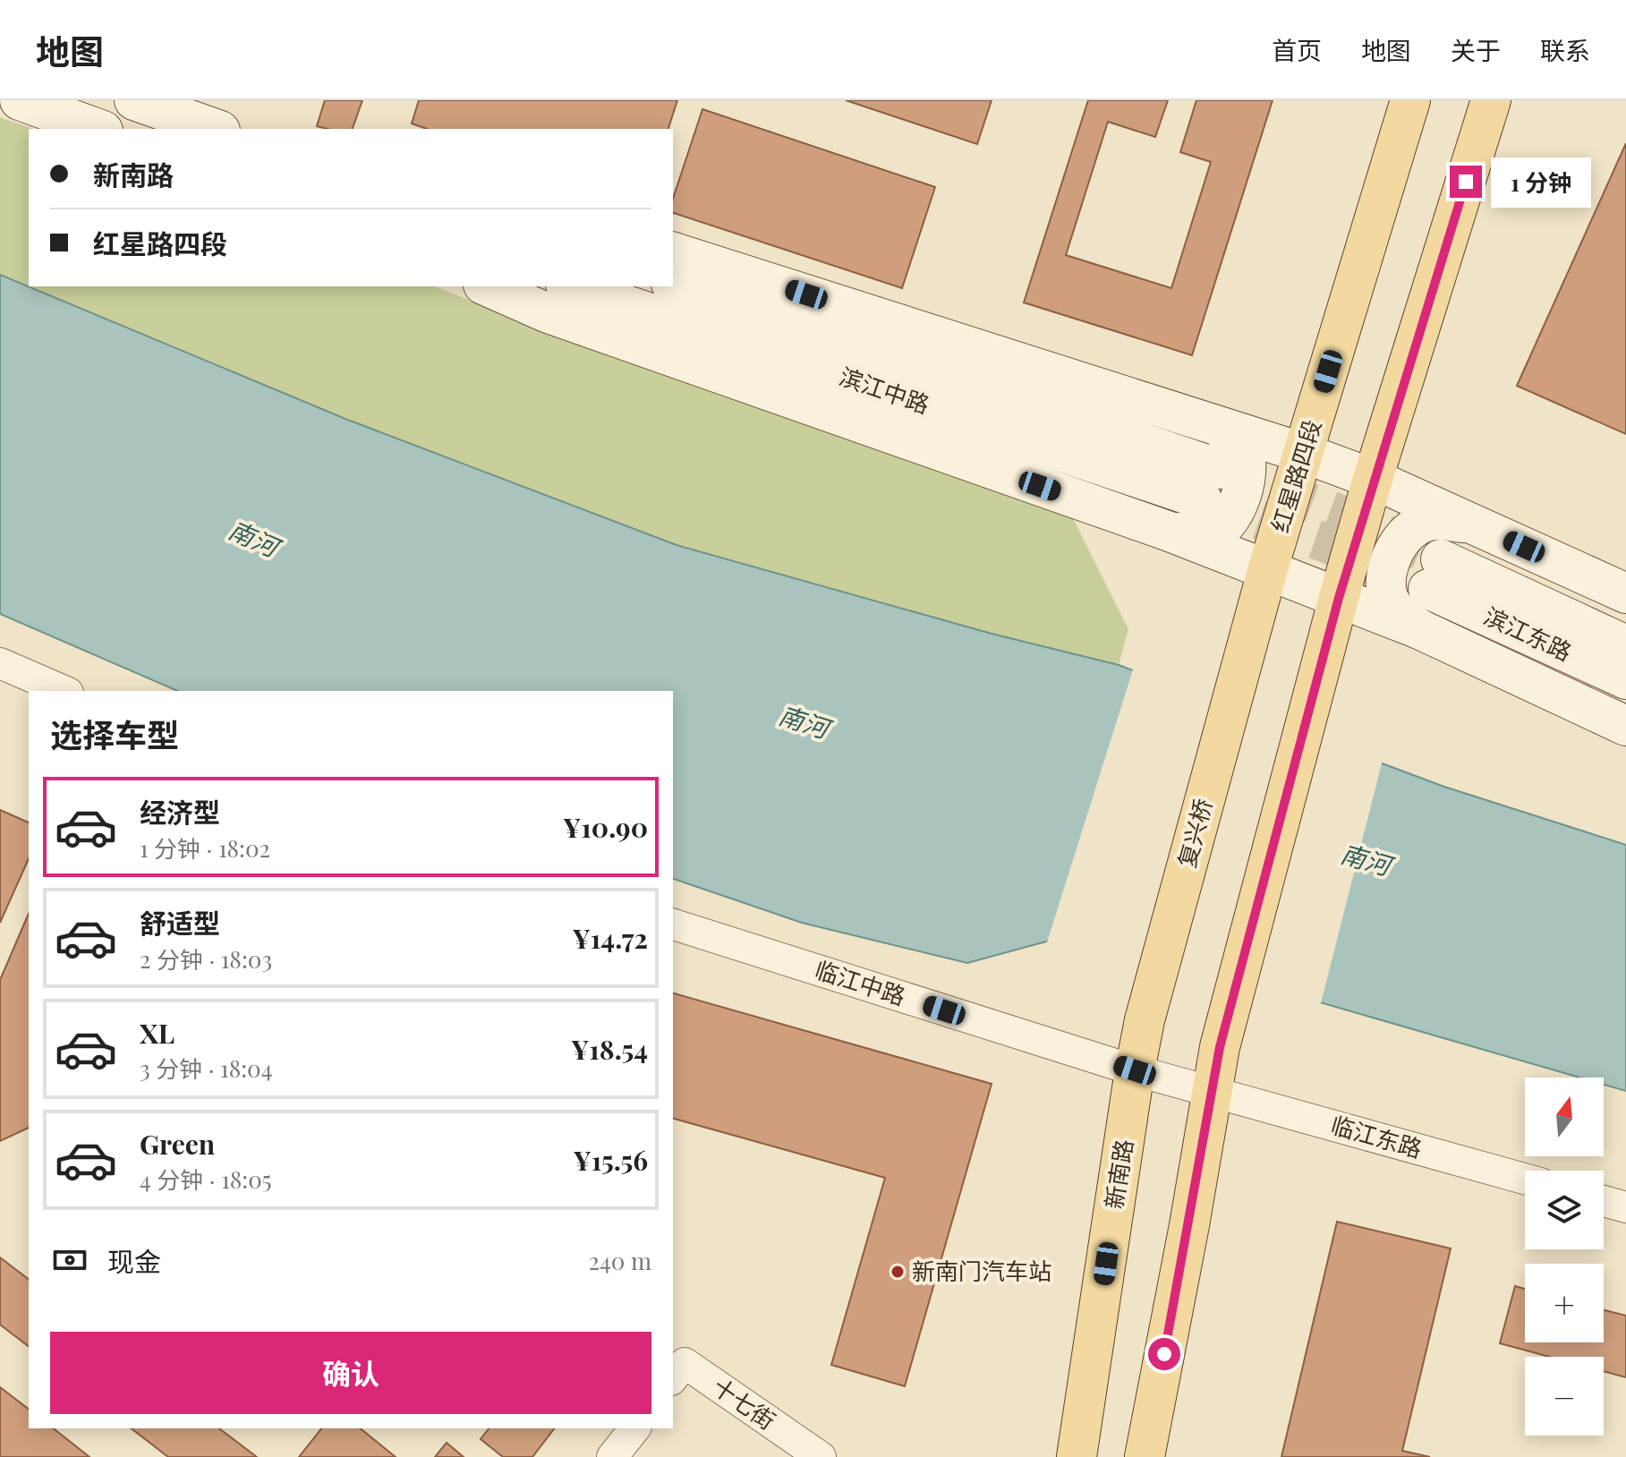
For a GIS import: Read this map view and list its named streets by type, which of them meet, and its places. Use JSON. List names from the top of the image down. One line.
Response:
{"streets":{"main road":["滨江中路","红星路四段","滨江东路","复兴桥","新南路"],"street":["临江中路","临江东路","十七街"]},"crossings":[["红星路四段","复兴桥"],["复兴桥","新南路"],["临江中路","临江东路"],["临江中路","新南路"]],"water":["南河"],"places":["新南门汽车站"],"north":"top","page":{"header":"地图","nav":["首页","地图","关于","联系"],"banner":["新南路","红星路四段"],"bubble":"1 分钟","heading":"选择车型","list":[{"name":"经济型","note":"1 分钟 · 18:02","value":"¥10.90"},{"name":"舒适型","note":"2 分钟 · 18:03","value":"¥14.72"},{"name":"XL","note":"3 分钟 · 18:04","value":"¥18.54"},{"name":"Green","note":"4 分钟 · 18:05","value":"¥15.56"}],"map_buttons":["+","−"],"pay":["现金","240 m"],"buttons":"确认"}}
